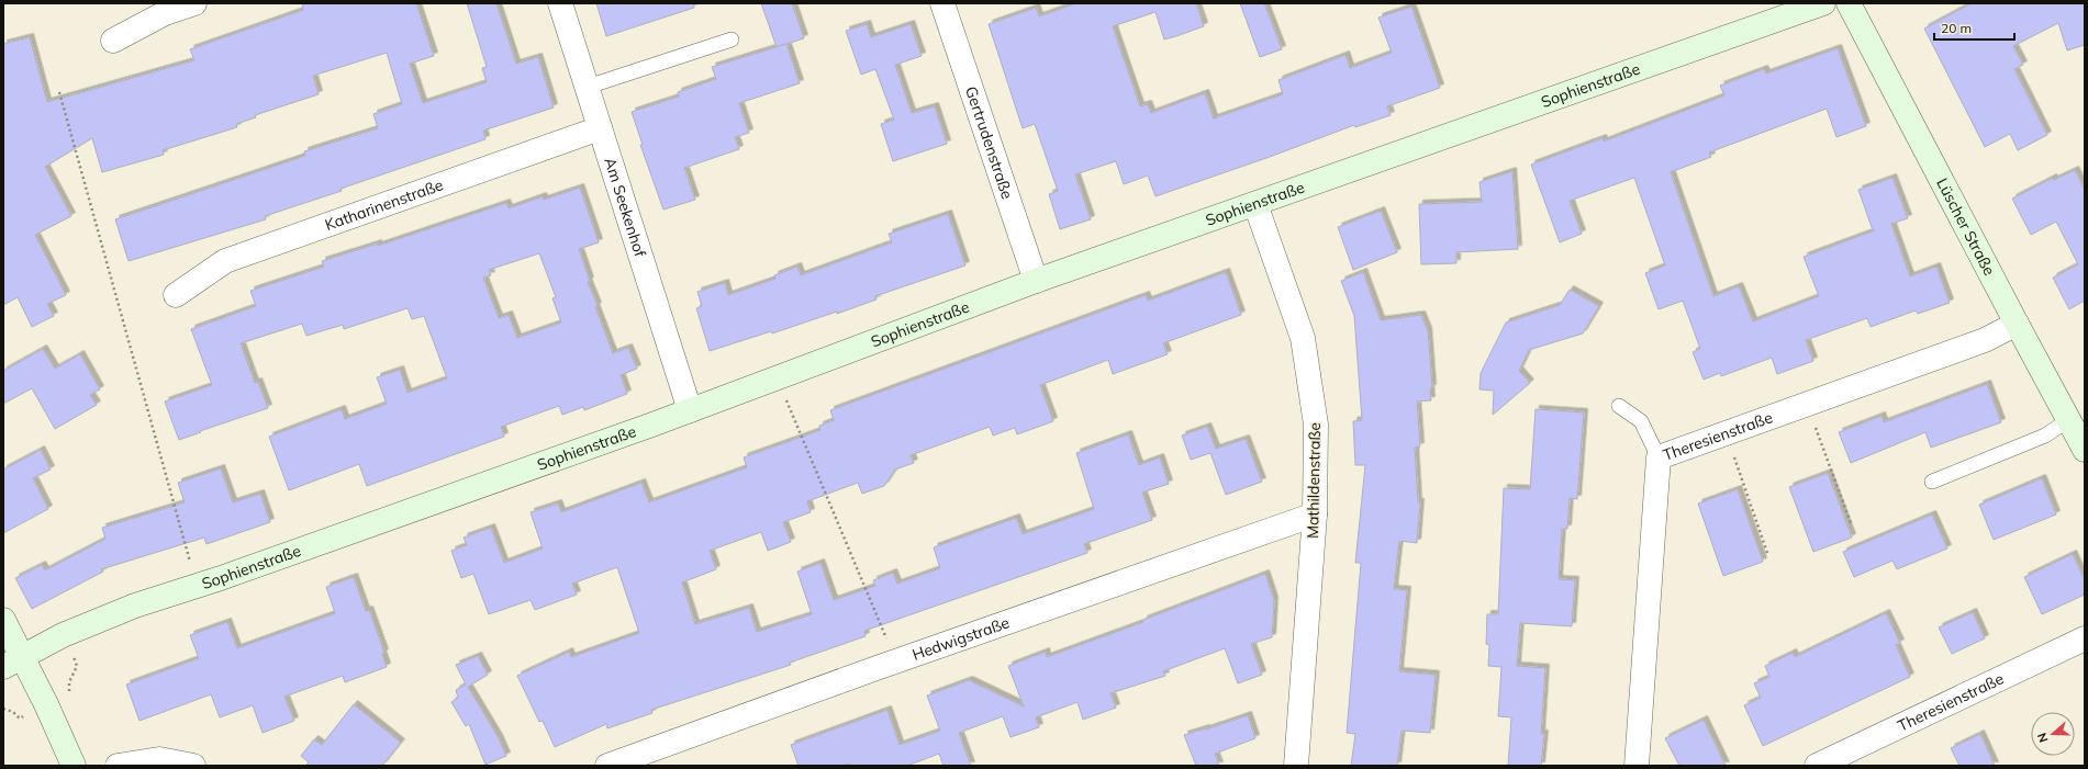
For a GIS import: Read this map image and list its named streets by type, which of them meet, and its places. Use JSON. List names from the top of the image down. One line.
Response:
{"streets":{"street":["Sophienstraße","Gertrudenstraße","Katharinenstraße","Am Seekenhof","Lüscher Straße","Theresienstraße","Mathildenstraße","Hedwigstraße"]},"crossings":[["Sophienstraße","Gertrudenstraße"],["Sophienstraße","Am Seekenhof"],["Sophienstraße","Mathildenstraße"],["Katharinenstraße","Am Seekenhof"],["Lüscher Straße","Theresienstraße"],["Mathildenstraße","Hedwigstraße"]],"scale_bar":"20 m","north":"left"}
